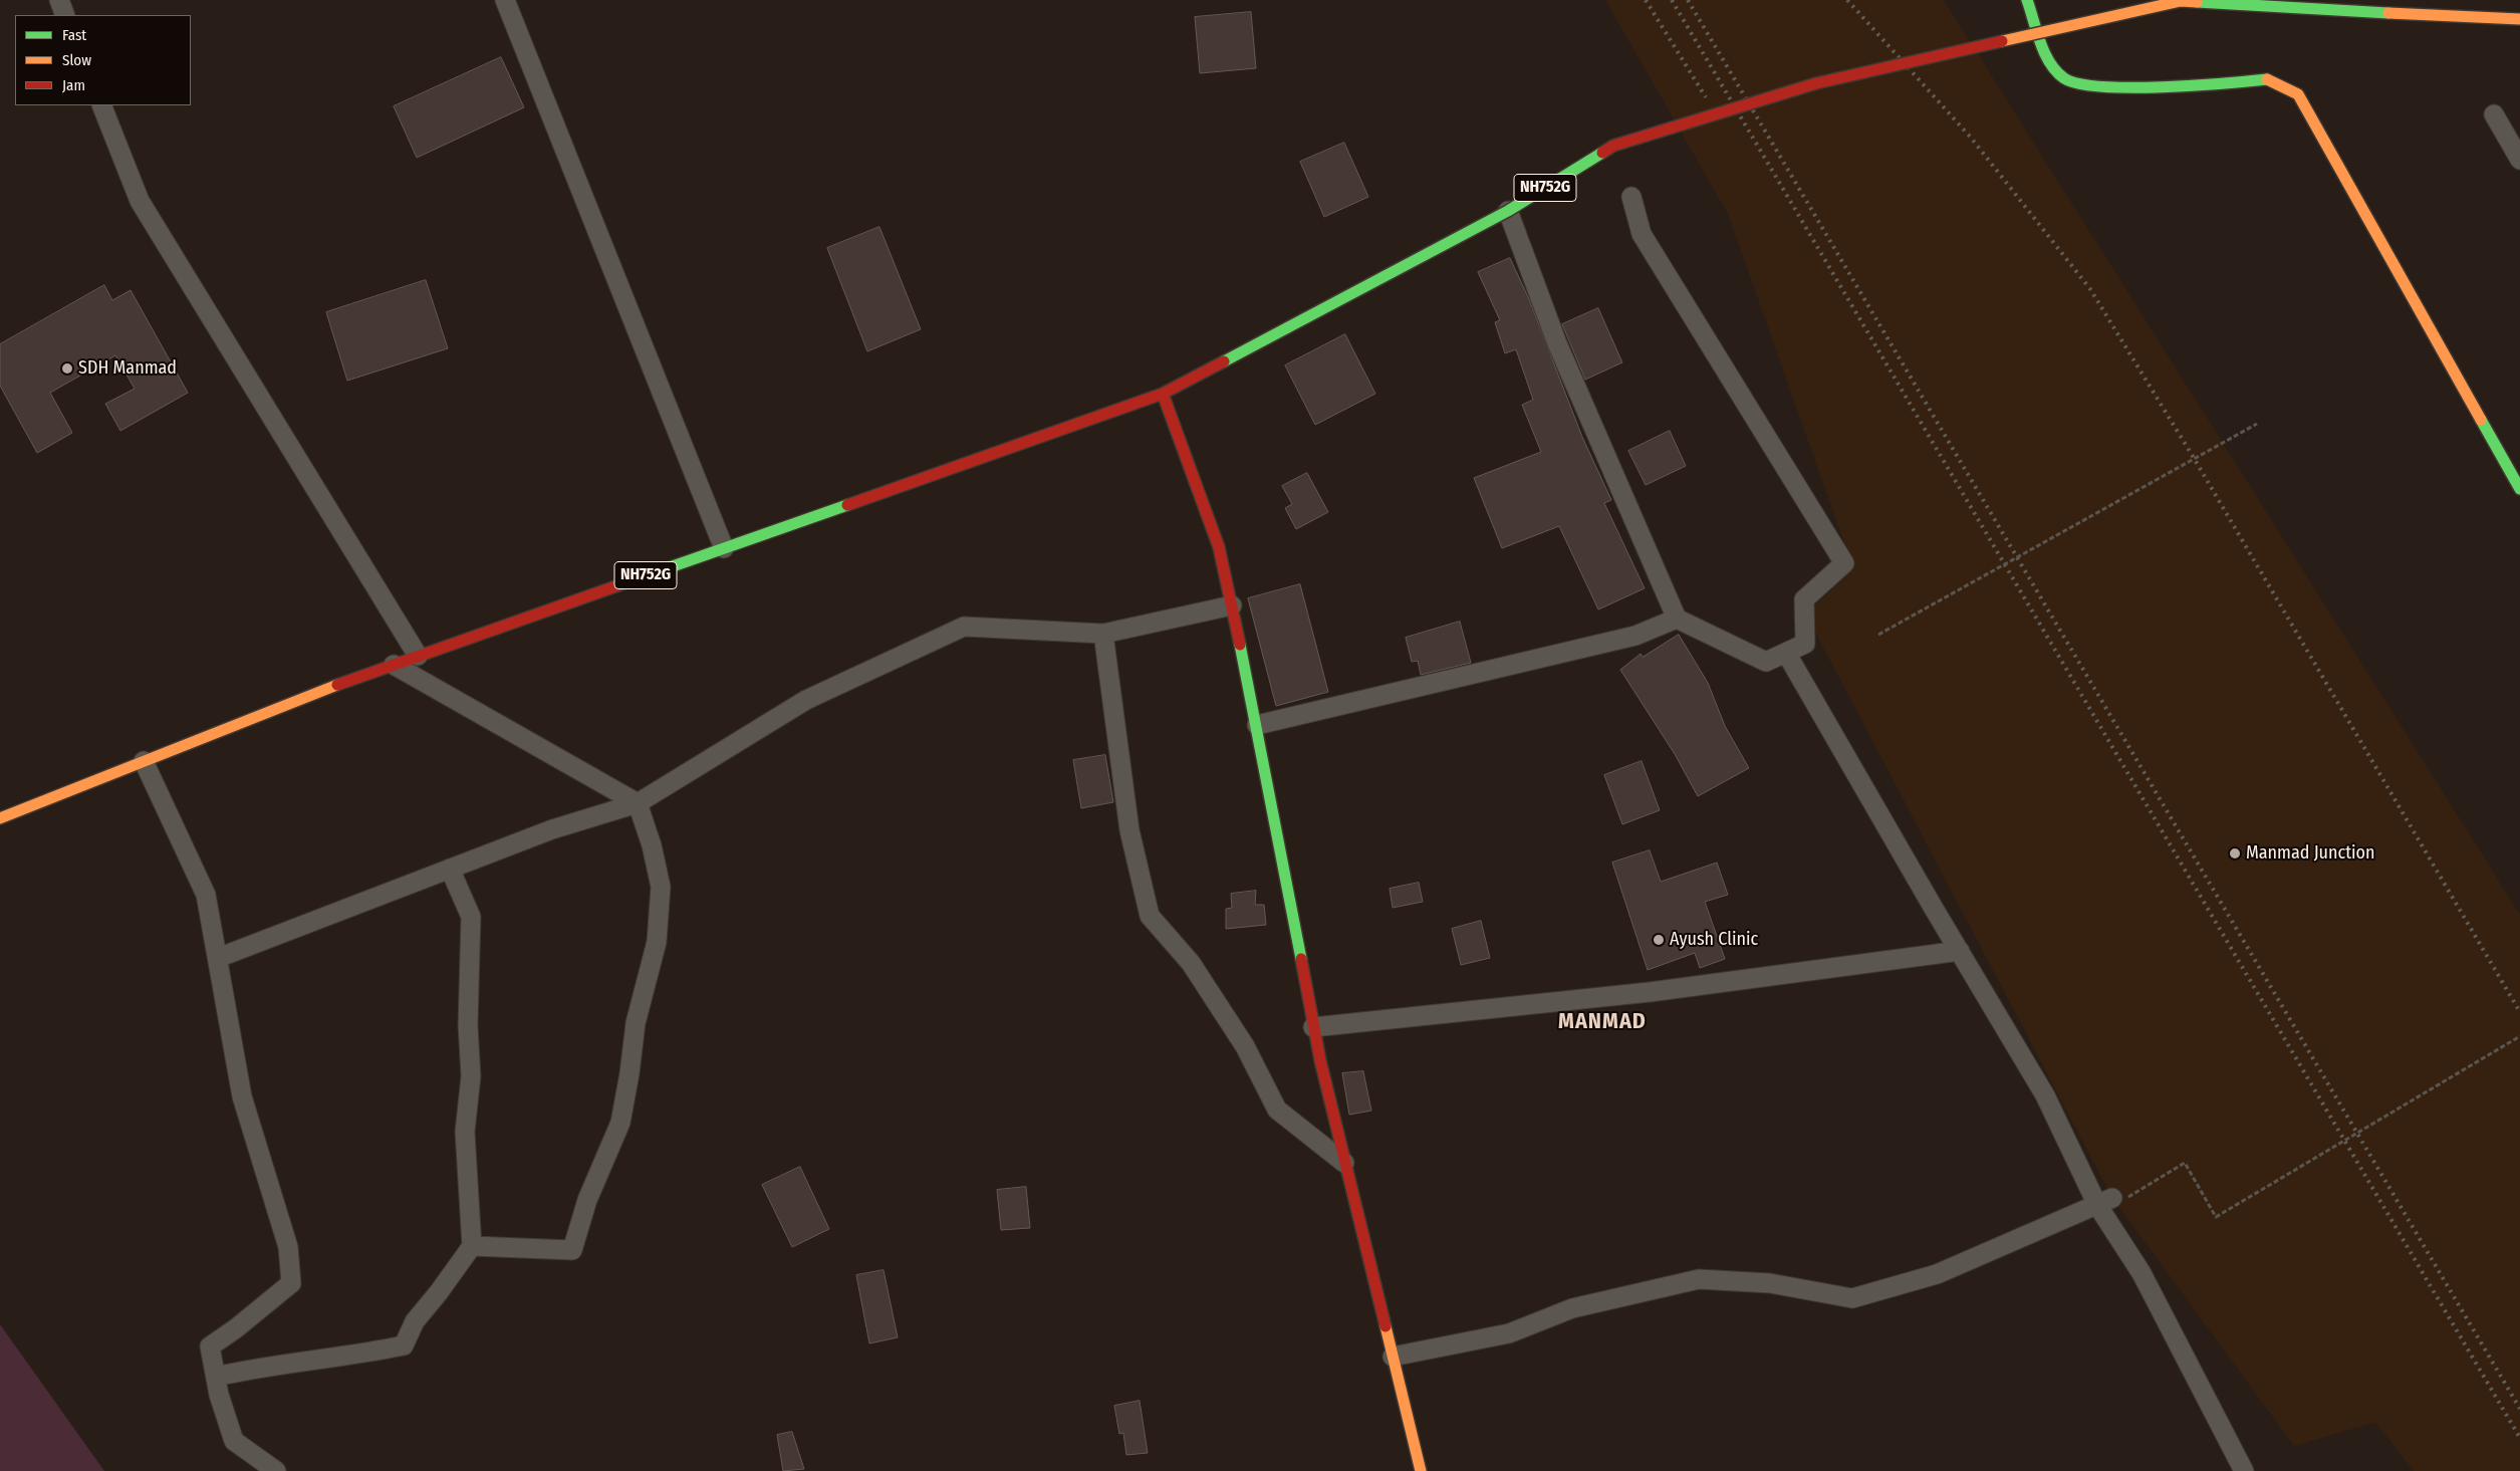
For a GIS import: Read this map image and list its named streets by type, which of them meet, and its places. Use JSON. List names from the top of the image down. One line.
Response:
{"streets":{"main road":["NH752G"]},"districts":["MANMAD"],"places":["SDH Manmad","Manmad Junction","Ayush Clinic"],"legend":["Fast","Slow","Jam"]}
